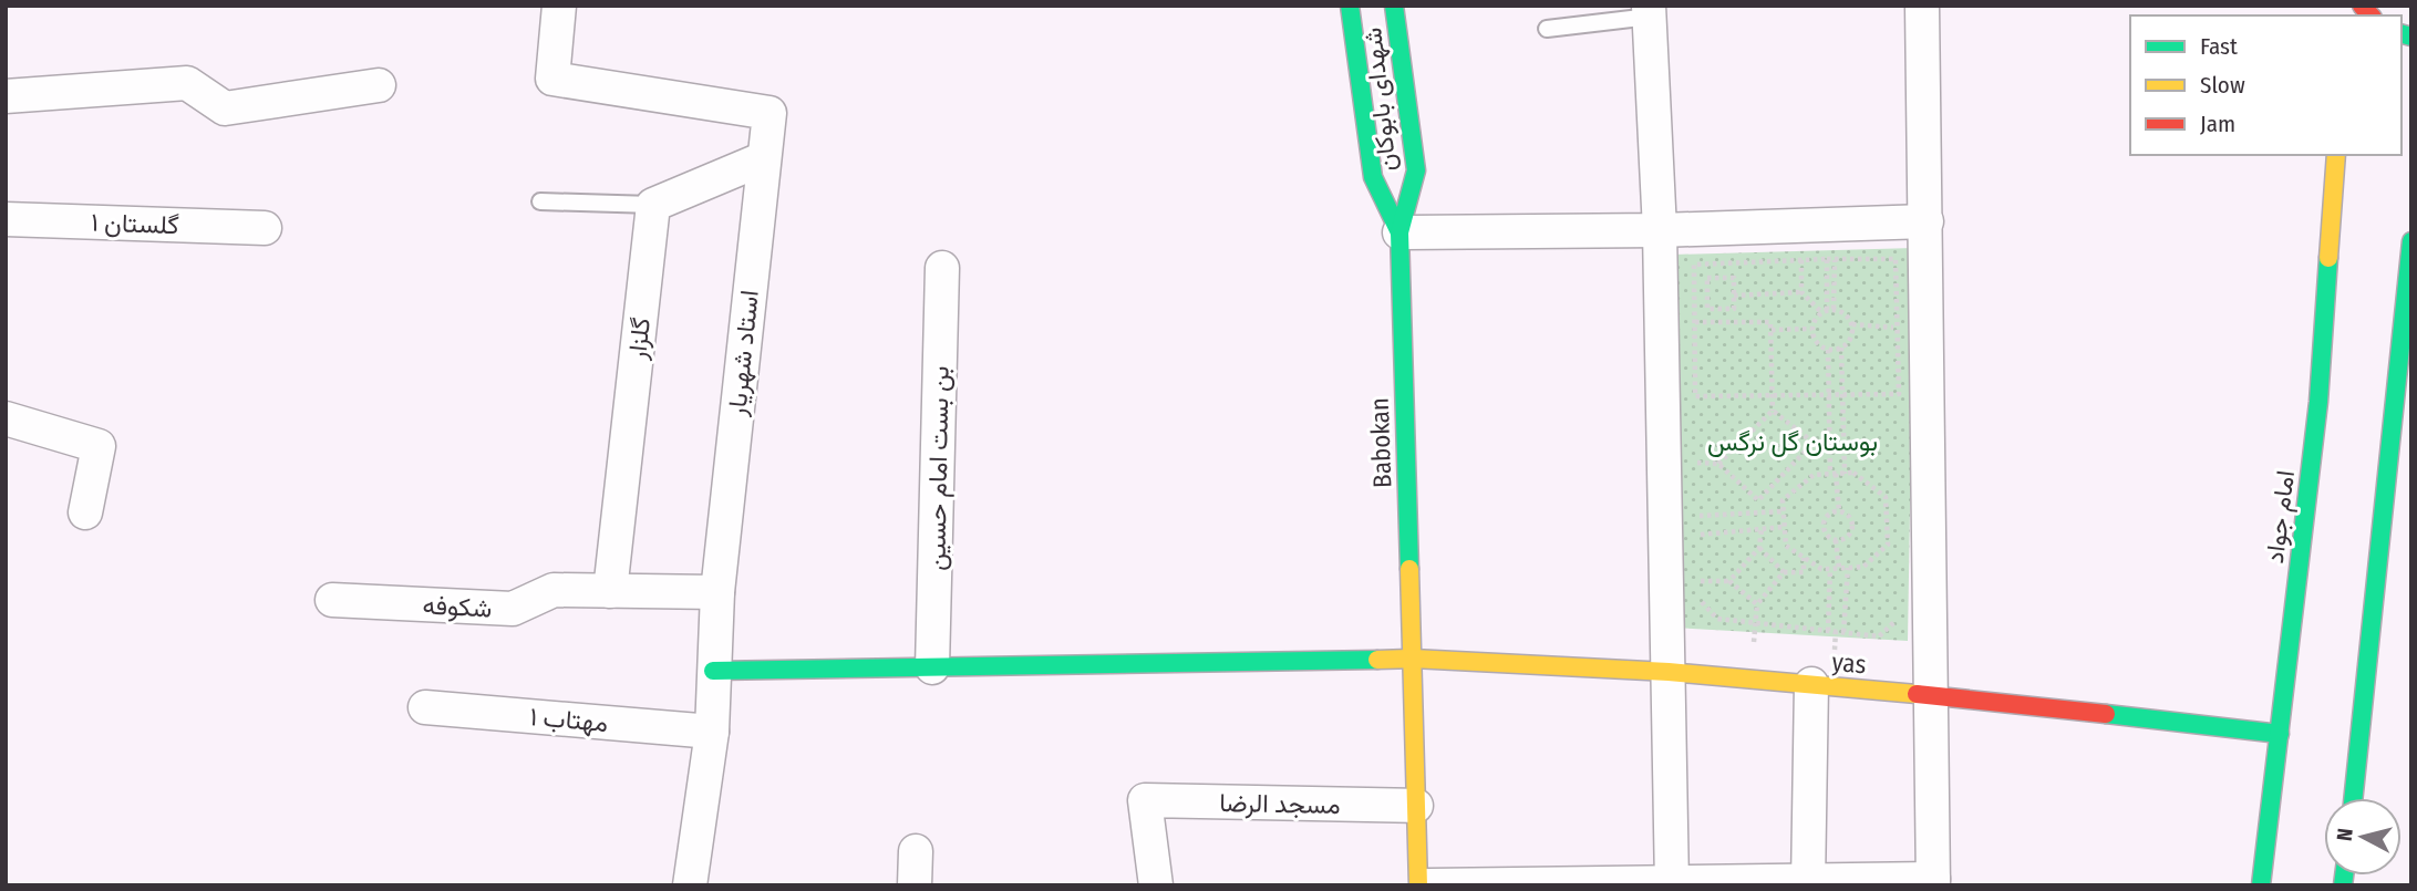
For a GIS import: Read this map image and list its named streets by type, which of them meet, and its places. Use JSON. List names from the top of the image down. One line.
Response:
{"streets":{"street":["شهدای بابوکان","گلستان ۱","گلزار","استاد شهریار","Babokan","بن بست امام حسین","امام جواد","شکوفه","yas","مهتاب ۱","مسجد الرضا"]},"crossings":[["شهدای بابوکان","Babokan"],["گلزار","شکوفه"],["استاد شهریار","شکوفه"],["استاد شهریار","yas"],["استاد شهریار","مهتاب ۱"],["Babokan","yas"],["Babokan","مسجد الرضا"],["بن بست امام حسین","yas"],["امام جواد","yas"]],"parks":["بوستان گل نرگس"],"legend":["Fast","Slow","Jam"],"north":"left"}
